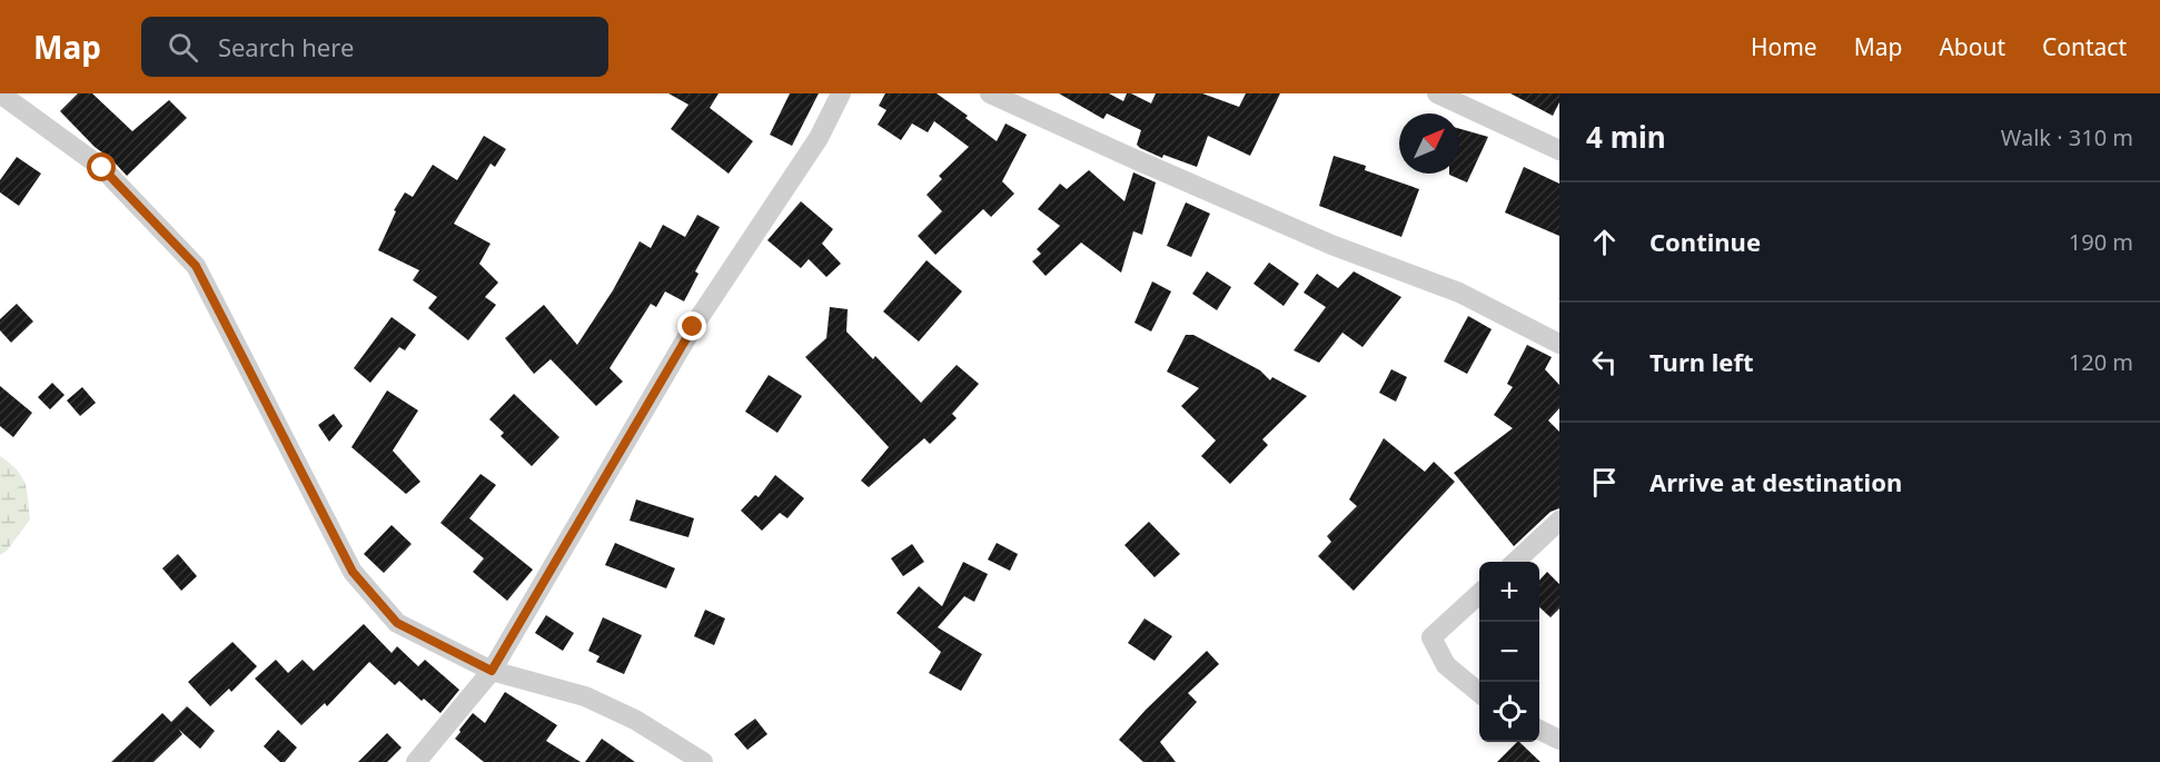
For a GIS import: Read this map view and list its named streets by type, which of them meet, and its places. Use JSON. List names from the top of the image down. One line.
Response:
{"north":"top right","page":{"header":"Map","search":"Search here","nav":["Home","Map","About","Contact"],"heading":["4 min","Walk · 310 m"],"list":[["Continue","190 m"],["Turn left","120 m"],"Arrive at destination"],"map_buttons":["+","−"]}}
